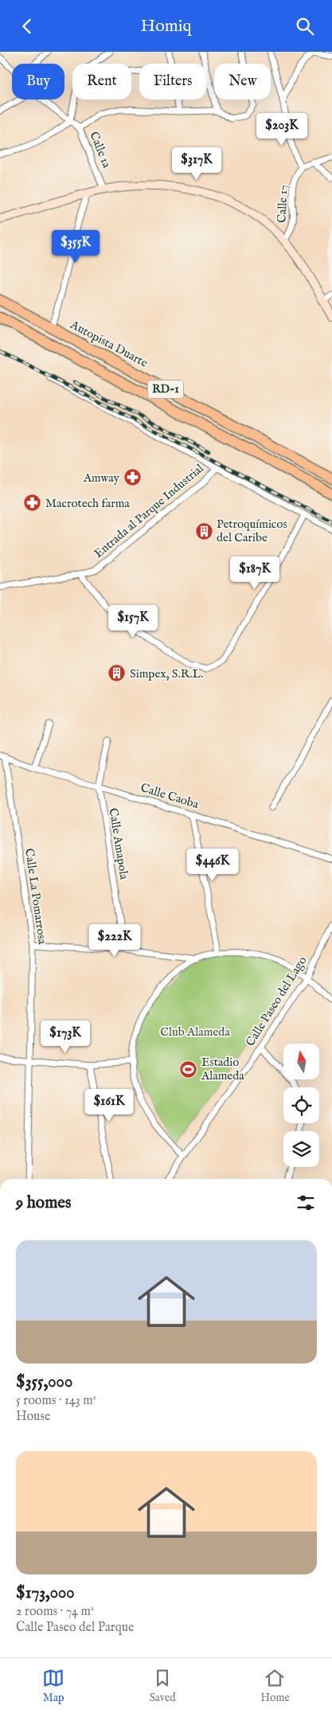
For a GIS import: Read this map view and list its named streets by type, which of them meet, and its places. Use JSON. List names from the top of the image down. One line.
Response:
{"streets":{"highway":["Autopista Duarte","RD-1"],"street":["Calle 1a","Calle 17","Entrada al Parque Industrial","Calle Caoba","Calle Amapola","Calle La Pomarrosa","Calle Paseo del Lago"]},"crossings":[["Calle Caoba","Calle Amapola"],["Calle Caoba","Calle La Pomarrosa"]],"parks":["Club Alameda"],"places":{"pharmacy":["Amway","Macrotech farma"],"building":["Petroquímicos del Caribe","Simpex, S.R.L."],"sports":["Estadio Alameda"]},"north":"top","page":{"header":"Homiq","chip":["Buy","Rent","Filters","New"],"price":["$203K","$317K","$355K","$187K","$157K","$446K","$222K","$173K","$161K"],"heading":"9 homes","list":[{"name":"$355,000","note":"5 rooms · 143 m² · House"},{"name":"$173,000","note":"2 rooms · 74 m² · Calle Paseo del Parque"}],"tabs":["Map","Saved","Home"]}}
